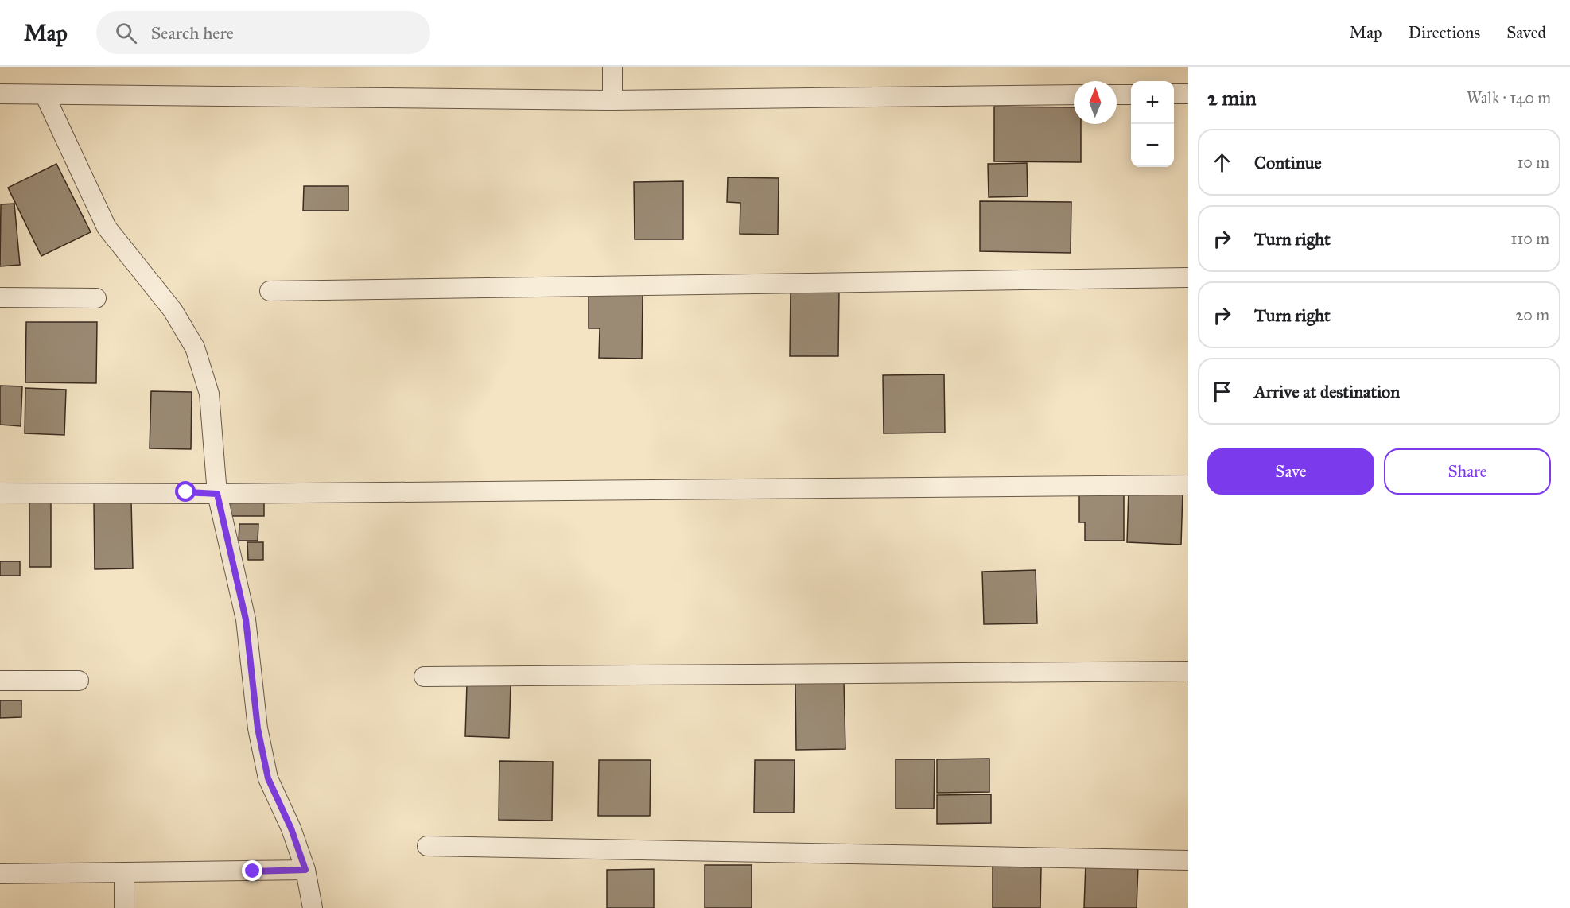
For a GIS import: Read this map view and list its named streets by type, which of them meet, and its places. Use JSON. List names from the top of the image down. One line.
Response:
{"north":"top","page":{"header":"Map","search":"Search here","nav":["Map","Directions","Saved"],"heading":["2 min","Walk · 140 m"],"map_buttons":["+","−"],"list":[["Continue","10 m"],["Turn right","110 m"],["Turn right","20 m"],"Arrive at destination"],"buttons":["Save","Share"]}}
